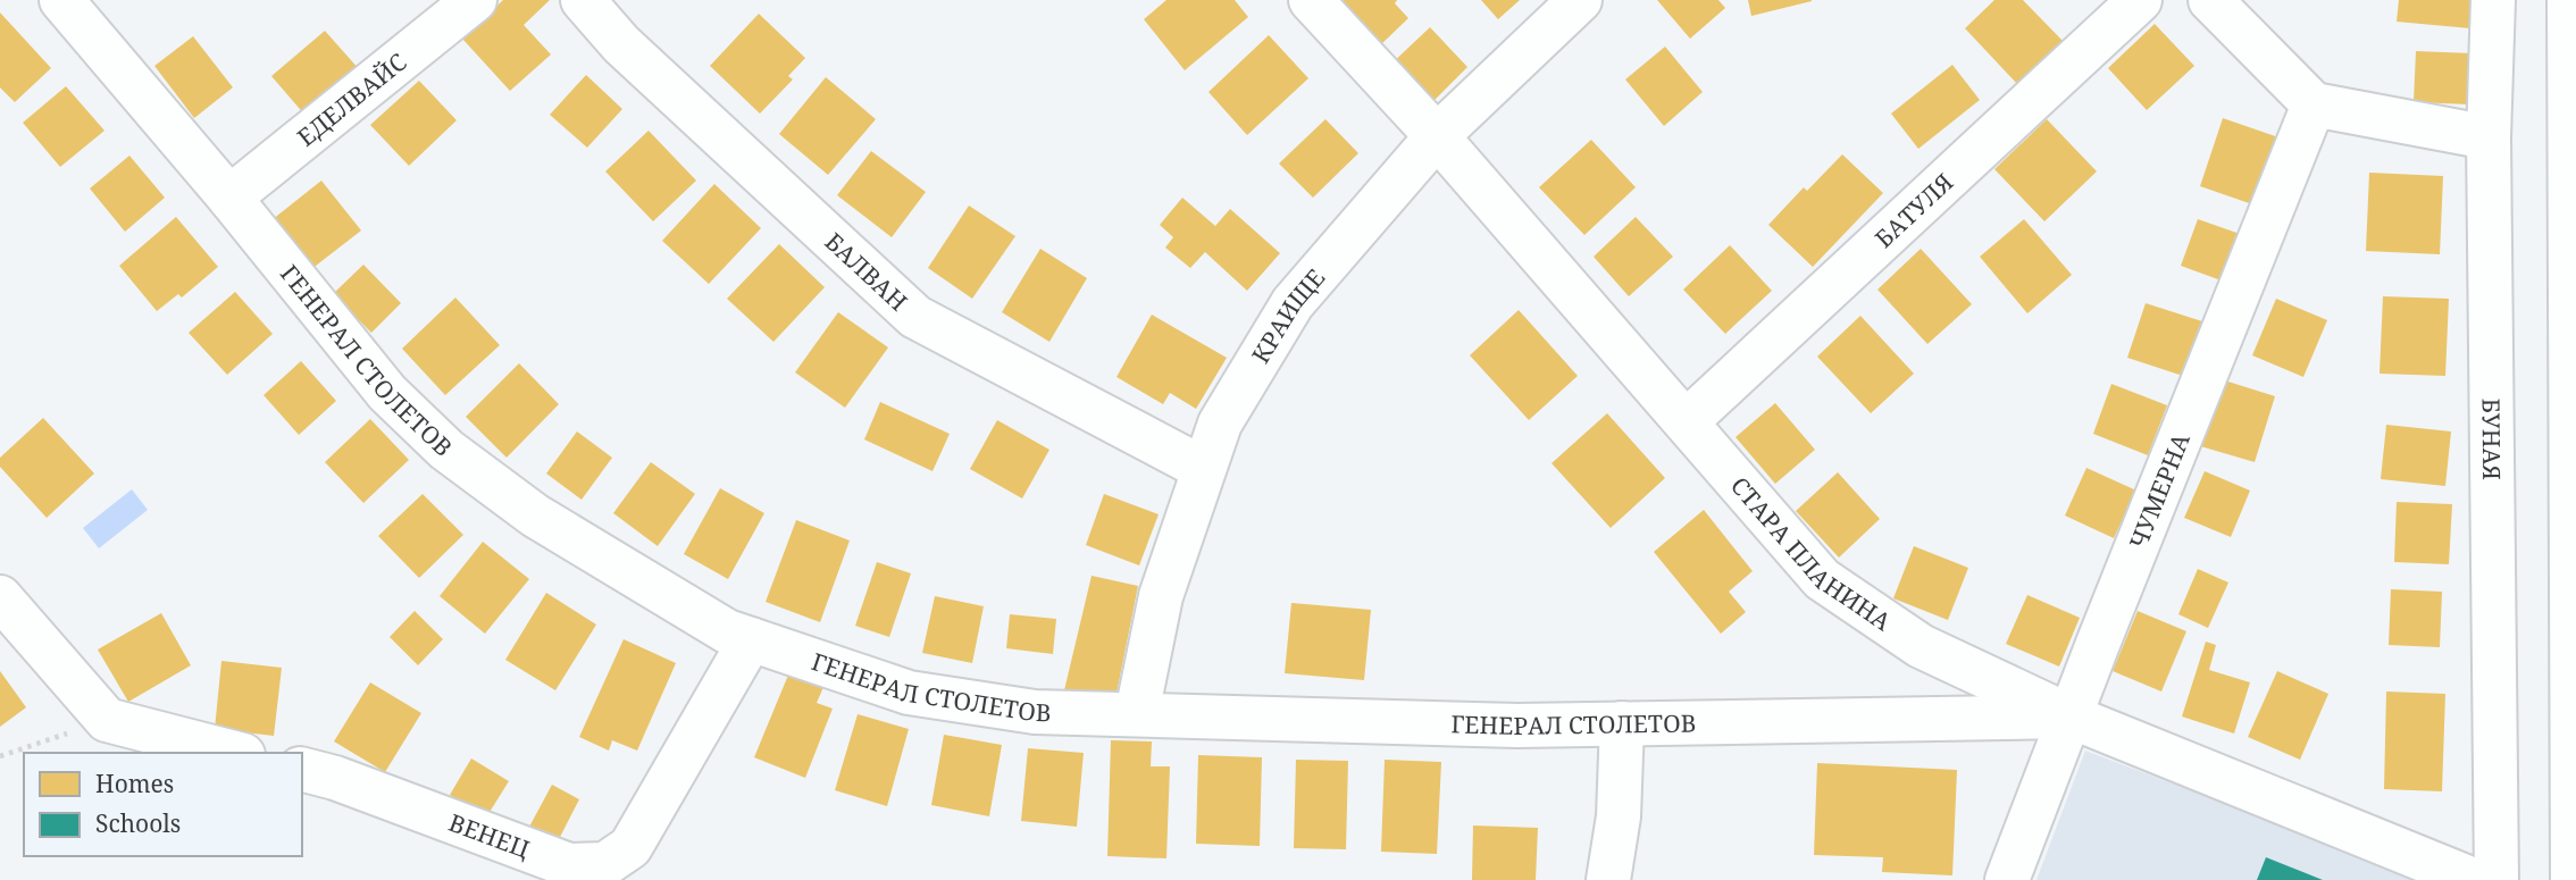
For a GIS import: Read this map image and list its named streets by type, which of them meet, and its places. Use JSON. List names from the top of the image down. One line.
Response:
{"streets":{"street":["ЕДЕЛВАЙС","БАТУЛЯ","БАЛВАН","КРАИЩЕ","ГЕНЕРАЛ СТОЛЕТОВ","БУНАЯ","ЧУМЕРНА","СТАРА ПЛАНИНА","ВЕНЕЦ"]},"crossings":[["ЕДЕЛВАЙС","ГЕНЕРАЛ СТОЛЕТОВ"],["БАТУЛЯ","СТАРА ПЛАНИНА"],["БАЛВАН","КРАИЩЕ"],["КРАИЩЕ","ГЕНЕРАЛ СТОЛЕТОВ"],["КРАИЩЕ","СТАРА ПЛАНИНА"],["ГЕНЕРАЛ СТОЛЕТОВ","ЧУМЕРНА"],["ГЕНЕРАЛ СТОЛЕТОВ","СТАРА ПЛАНИНА"],["ГЕНЕРАЛ СТОЛЕТОВ","ВЕНЕЦ"],["ЧУМЕРНА","СТАРА ПЛАНИНА"]],"legend":["Homes","Schools"]}
